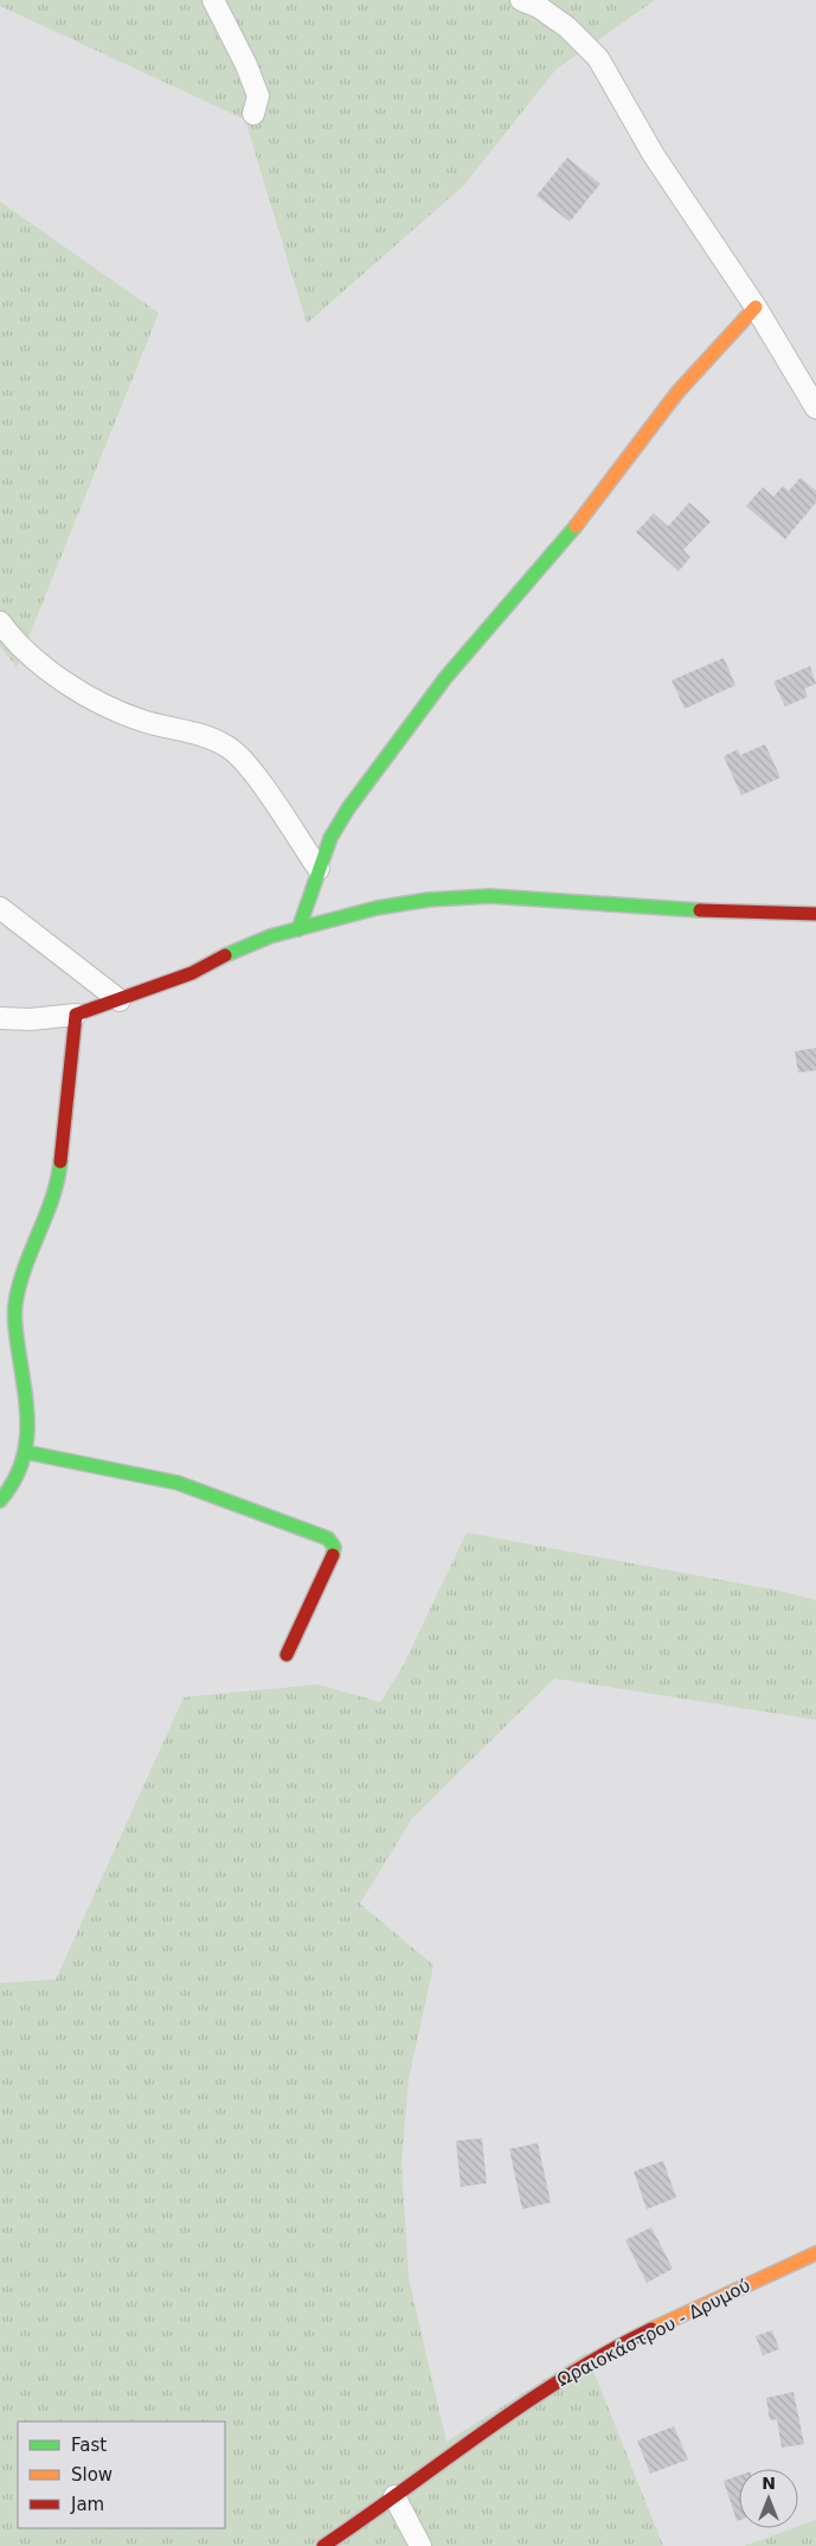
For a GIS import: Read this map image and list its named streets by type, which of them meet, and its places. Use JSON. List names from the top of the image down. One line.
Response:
{"streets":{"street":["Ωραιοκάστρου - Δρυμού"]},"legend":["Fast","Slow","Jam"],"north":"top"}
